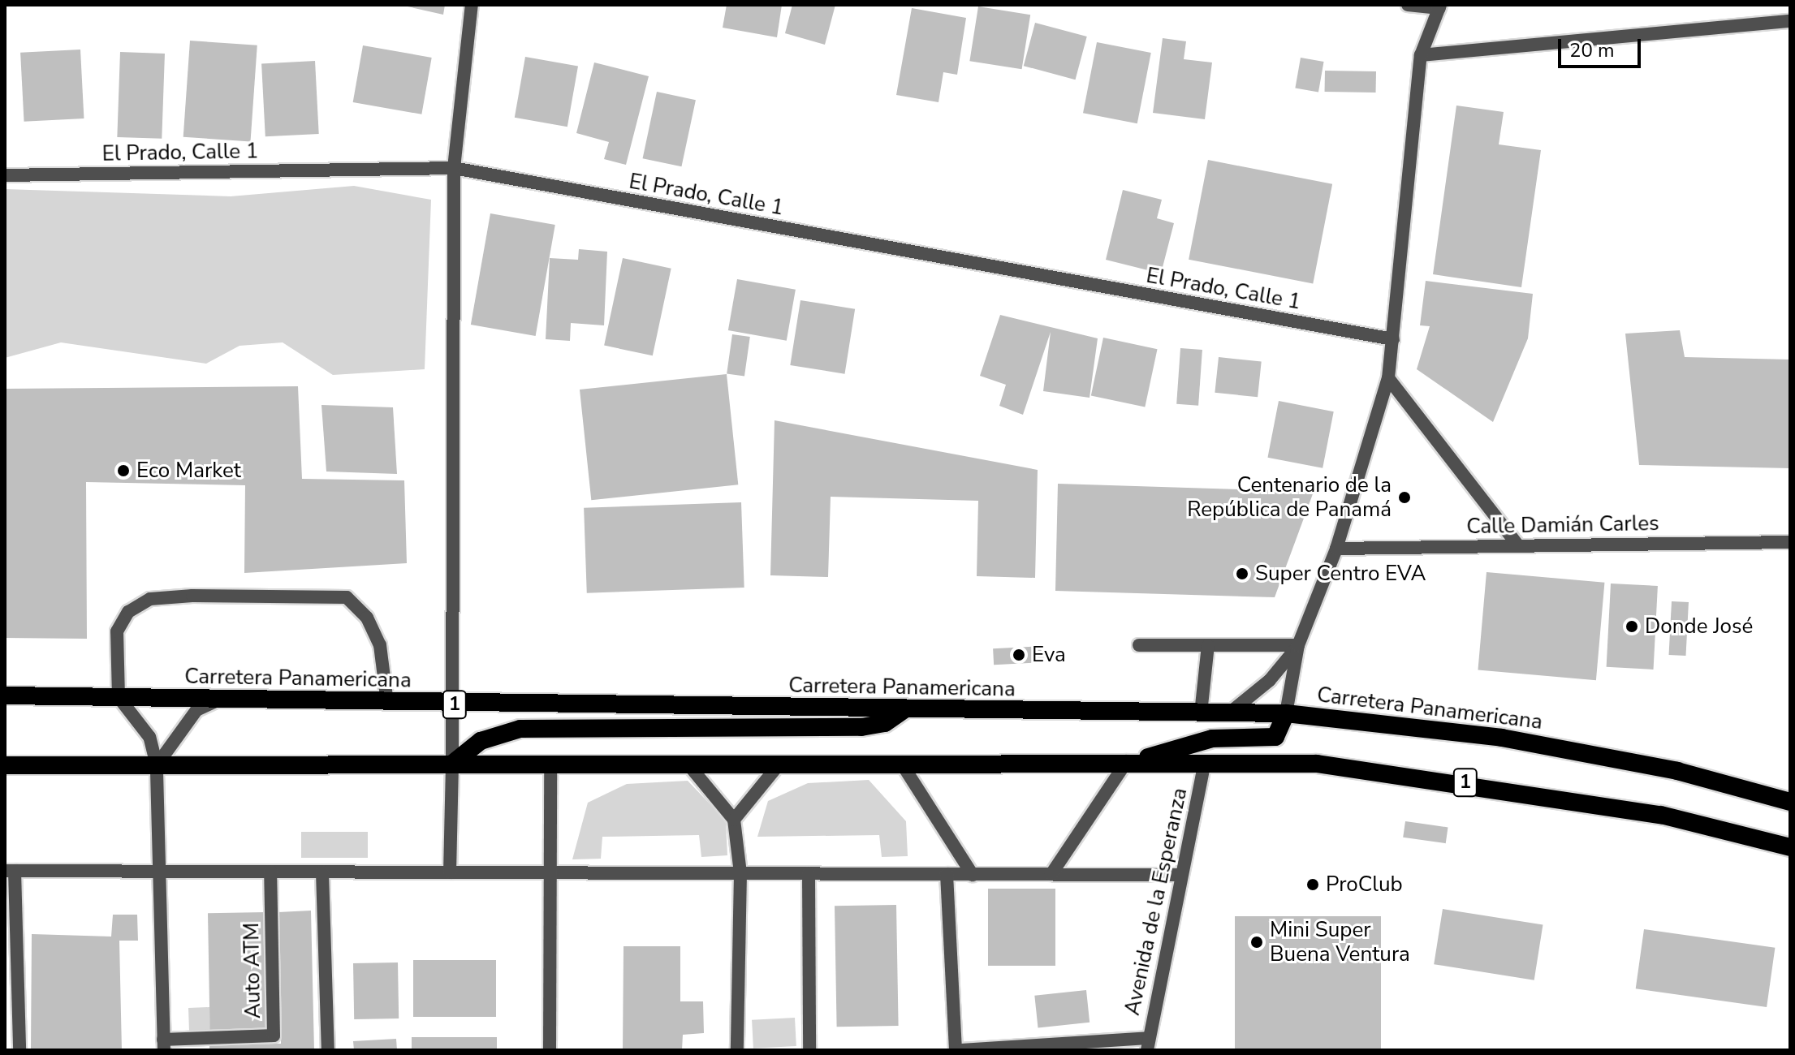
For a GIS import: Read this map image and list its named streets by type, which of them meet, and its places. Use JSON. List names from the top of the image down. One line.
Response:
{"streets":{"highway":["Carretera Panamericana","1"],"street":["El Prado, Calle 1","Calle Damián Carles","Avenida de la Esperanza","Auto ATM"]},"crossings":[["Carretera Panamericana","1"],["1","Avenida de la Esperanza"]],"places":["Eco Market","Centenario de la República de Panamá","Super Centro EVA","Donde José","Eva","ProClub","Mini Super Buena Ventura"],"scale_bar":"20 m"}
